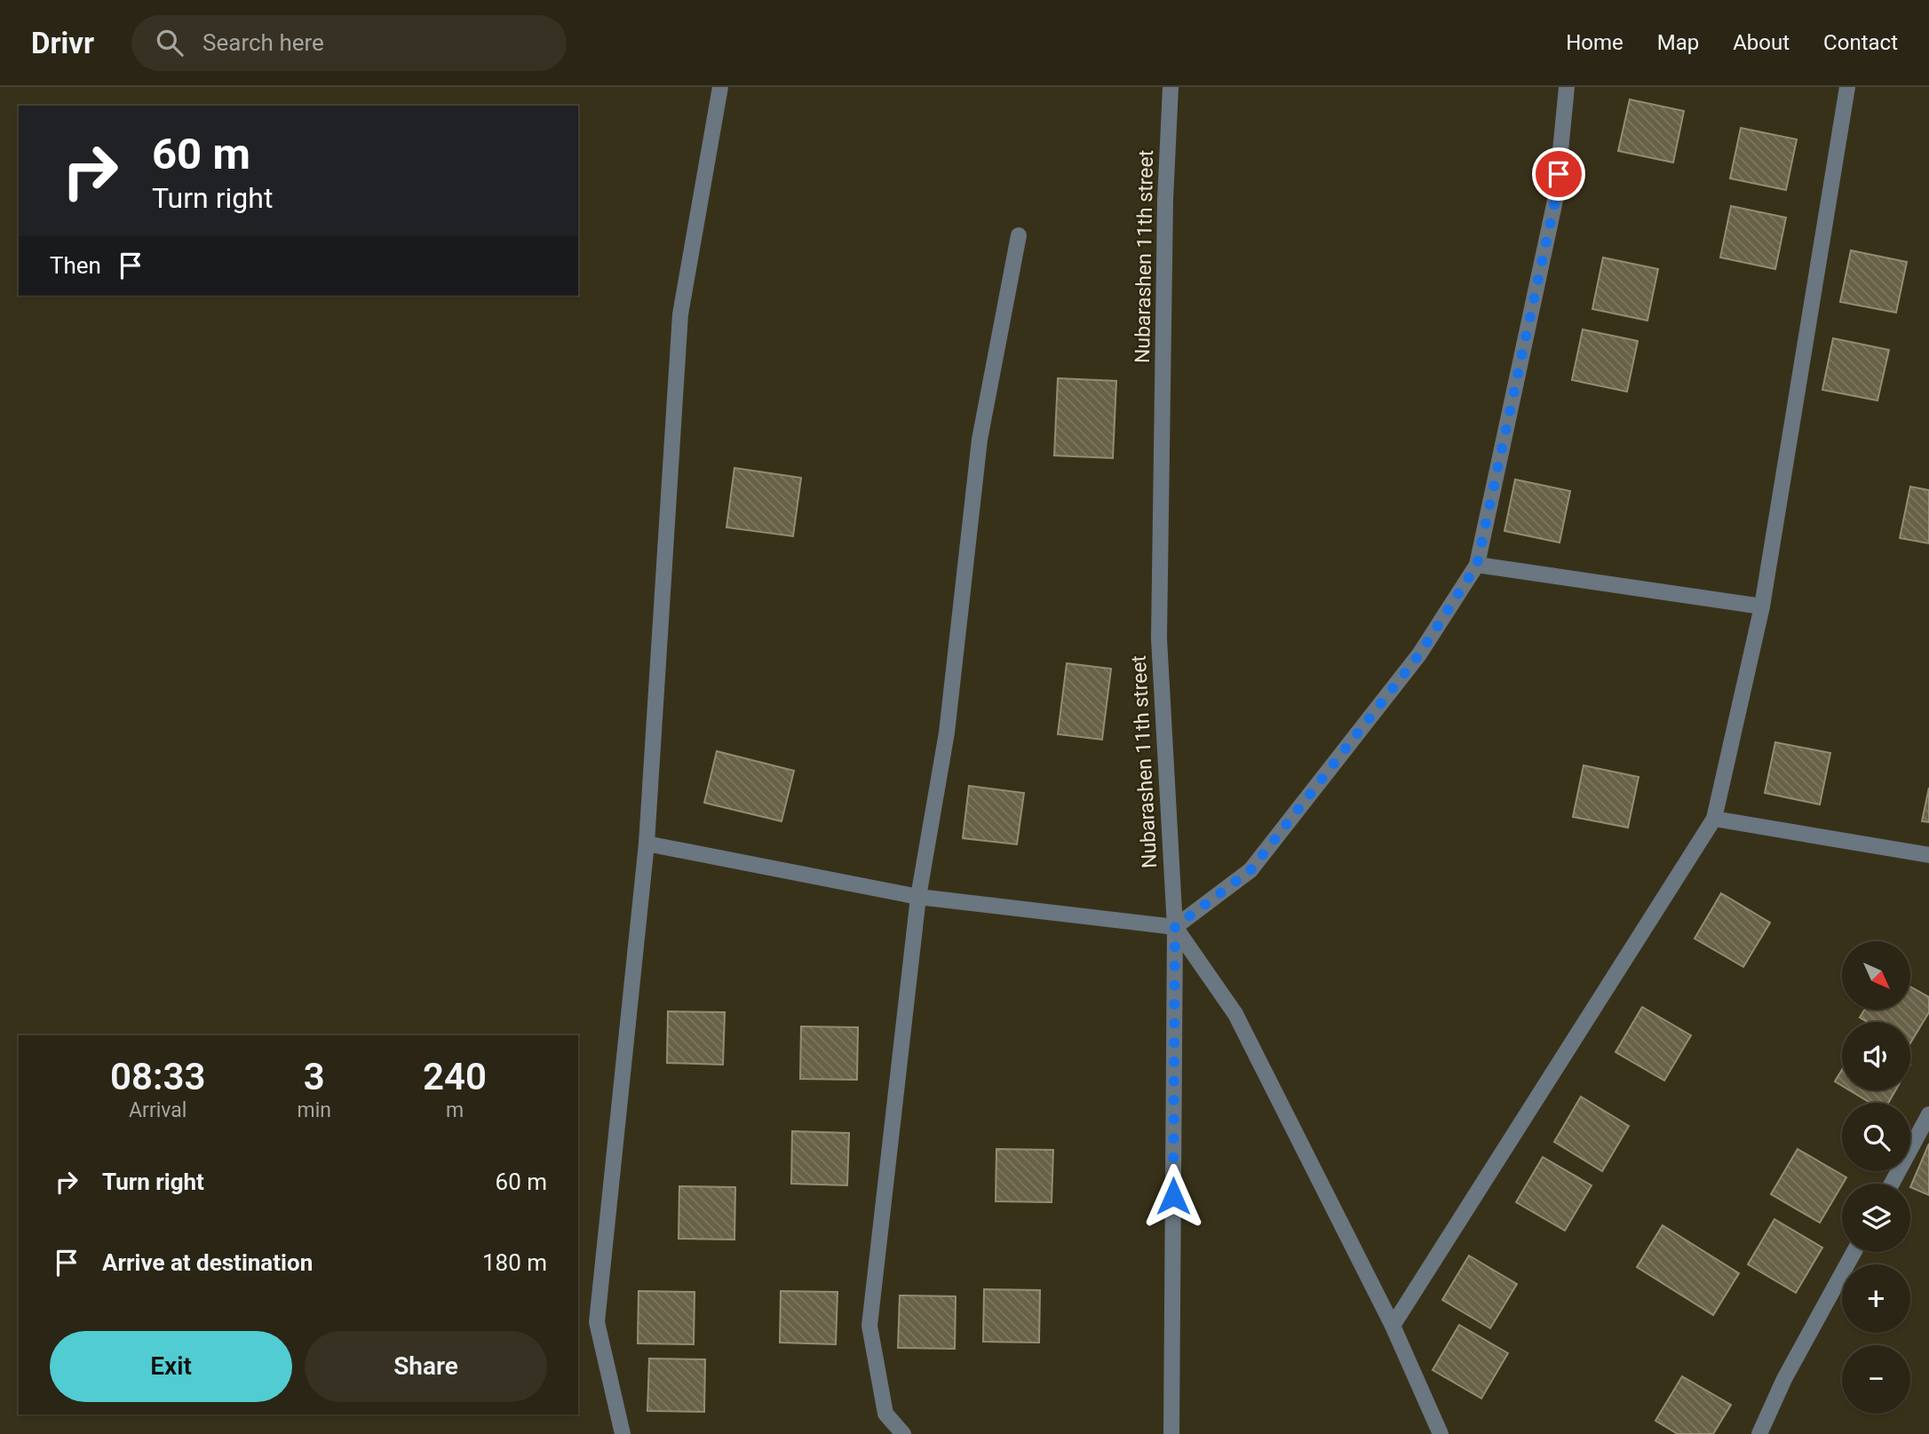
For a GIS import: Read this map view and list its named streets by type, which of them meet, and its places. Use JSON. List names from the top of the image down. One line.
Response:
{"streets":{"street":["Nubarashen 11th street"]},"north":"bottom right","page":{"header":"Drivr","search":"Search here","nav":["Home","Map","About","Contact"],"turn":["60 m","Turn right"],"then":"Then","map_buttons":["+","−"],"eta":["08:33","Arrival","3","min","240","m"],"list":[{"name":"Turn right","value":"60 m"},{"name":"Arrive at destination","value":"180 m"}],"buttons":["Exit","Share"]}}
